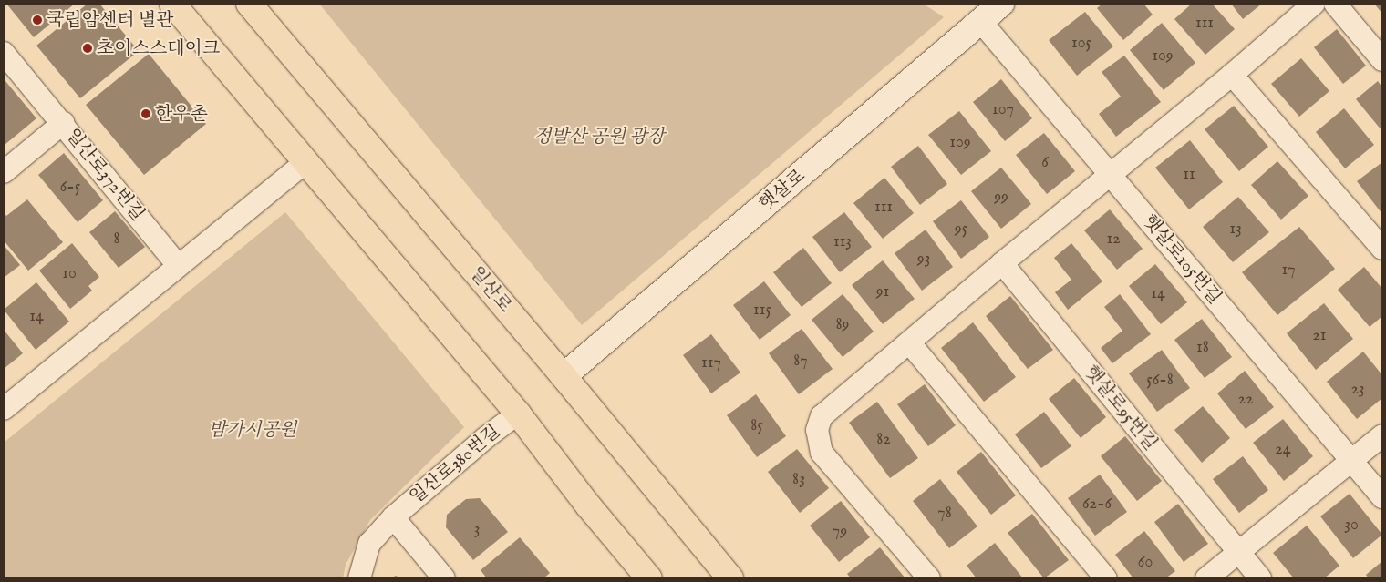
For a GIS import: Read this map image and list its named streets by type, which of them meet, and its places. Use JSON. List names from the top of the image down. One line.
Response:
{"streets":{"main road":["일산로"],"street":["일산로372번길","햇살로","햇살로105번길","햇살로95번길","일산로380번길"]},"crossings":[["햇살로","햇살로105번길"],["햇살로","일산로"]],"parks":["정발산 공원 광장","밤가시공원"],"places":["국립암센터 별관","초이스스테이크","한우촌"],"house_numbers":["111","105","109","107","109","6","11","6-5","99","111","95","13","8","12","113","93","17","10","91","14","115","14","89","21","18","87","117","56-8","23","22","85","82","24","83","62-6","78","30","3","79","60"]}
